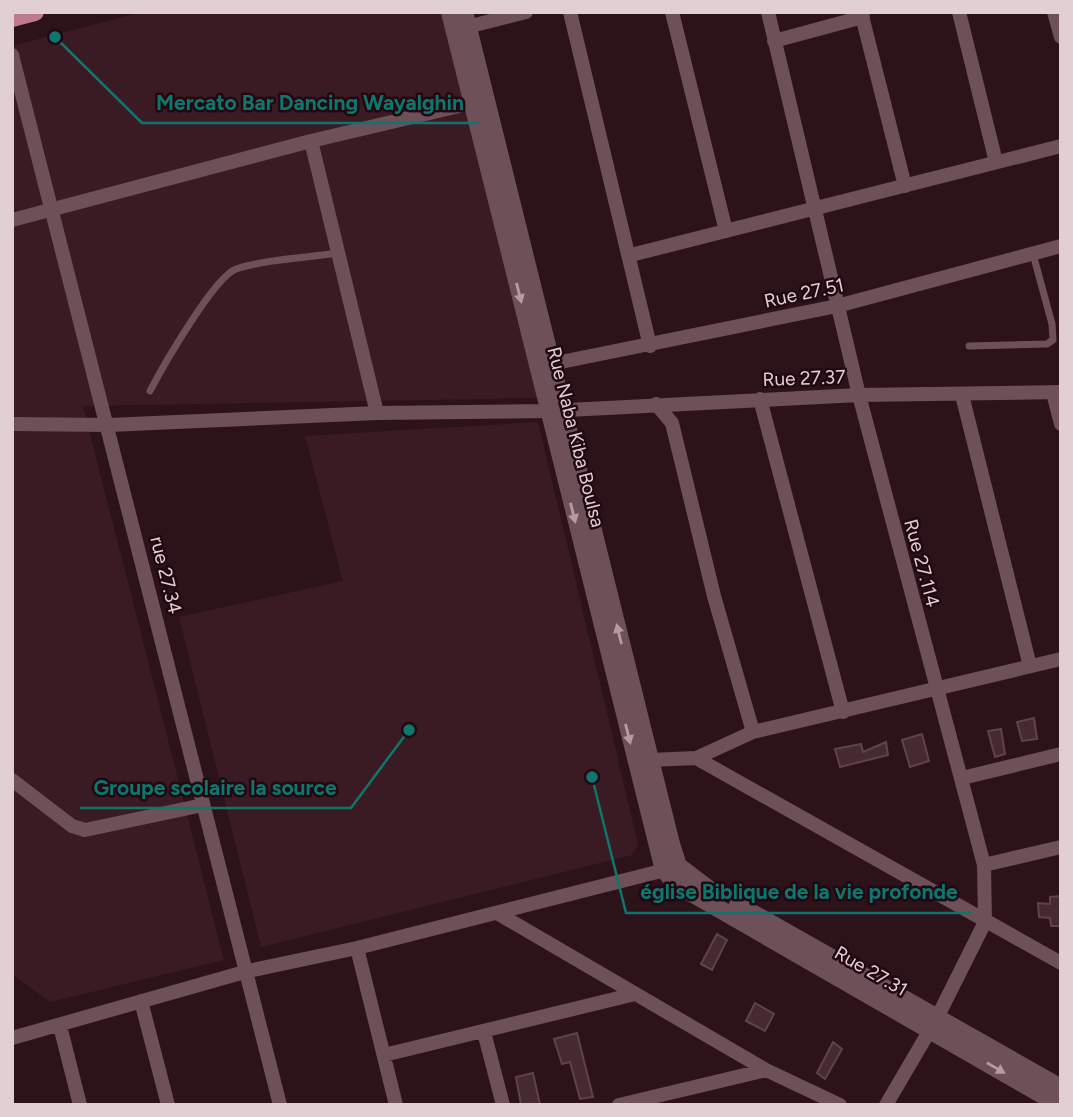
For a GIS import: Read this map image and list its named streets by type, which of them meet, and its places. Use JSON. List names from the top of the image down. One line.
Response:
{"streets":{"street":["Rue 27.51","Rue 27.37","Rue Naba Kiba Boulsa","Rue 27.114","rue 27.34","Rue 27.31"]},"crossings":[["Rue 27.51","Rue Naba Kiba Boulsa"],["Rue 27.51","Rue 27.114"],["Rue 27.37","Rue Naba Kiba Boulsa"],["Rue 27.37","Rue 27.114"],["Rue 27.37","rue 27.34"],["Rue Naba Kiba Boulsa","Rue 27.31"],["Rue 27.114","Rue 27.31"]],"places":["Mercato Bar Dancing Wayalghin","Groupe scolaire la source","église Biblique de la vie profonde"]}
